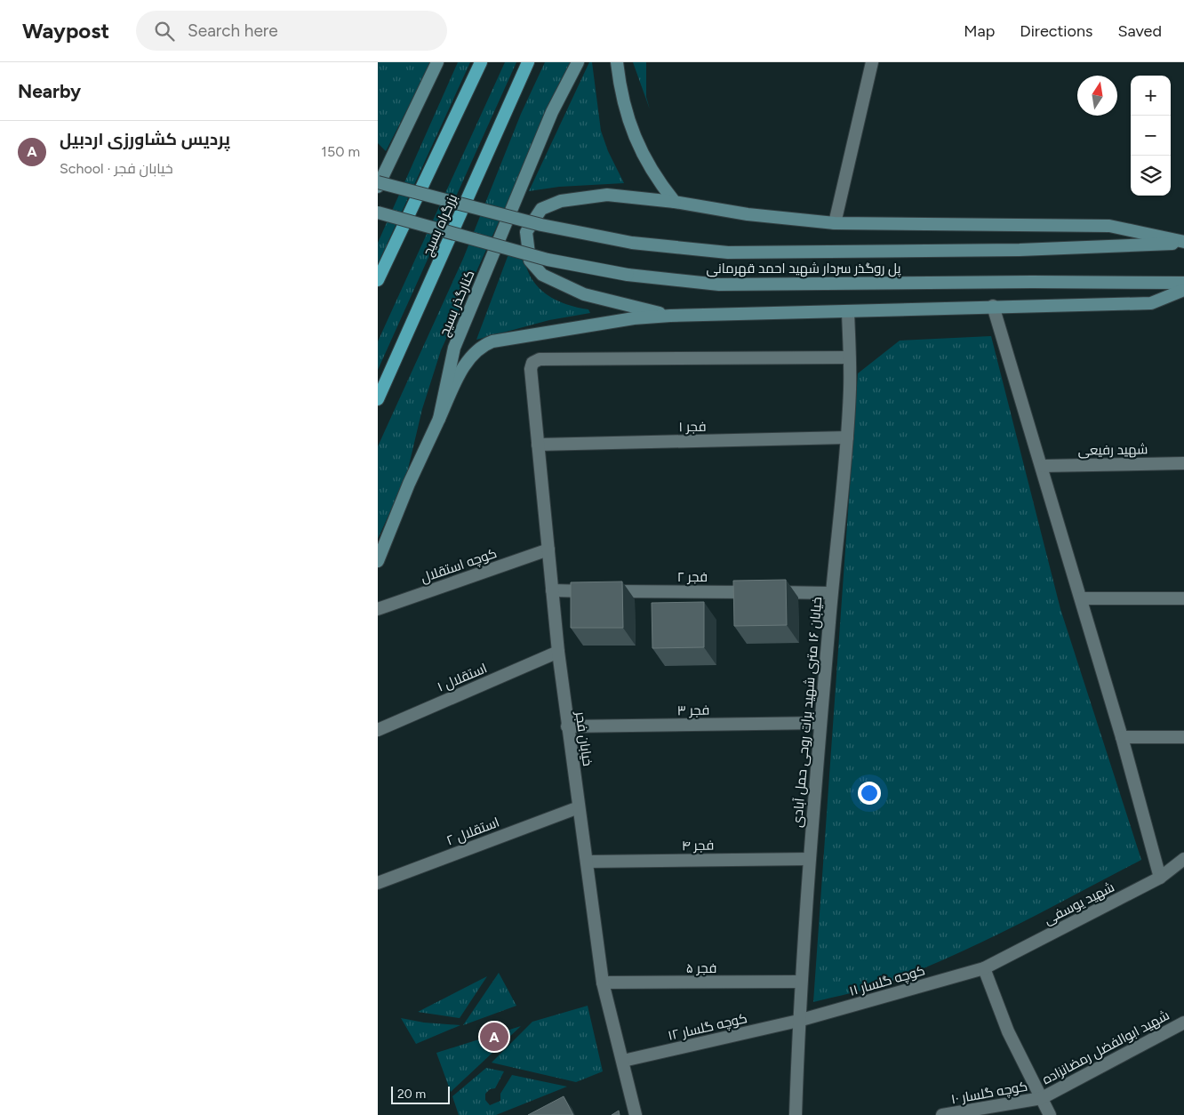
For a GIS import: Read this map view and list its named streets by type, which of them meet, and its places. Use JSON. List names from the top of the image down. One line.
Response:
{"streets":{"highway":["بزرگراه بسیج"],"main road":["پل روگذر سردار شهید احمد قهرمانی","کنارگذر بسیج"],"street":["فجر ۱","شهید رفیعی","کوچه استقلال","فجر ۲","استقلال ۱","فجر ۳","خیابان ۱۶ متری شهید برات روحی حمل آبادی","خیابان فجر","استقلال ۲","فجر ۴","شهید یوسفی","فجر ۵","کوچه گلسار ۱۱","کوچه گلسار ۱۲","شهید ابوالفضل رمضانزاده","کوچه گلسار ۱۰"]},"crossings":[["فجر ۱","خیابان ۱۶ متری شهید برات روحی حمل آبادی"],["فجر ۱","خیابان فجر"],["کوچه استقلال","خیابان فجر"],["فجر ۲","خیابان ۱۶ متری شهید برات روحی حمل آبادی"],["فجر ۲","خیابان فجر"],["استقلال ۱","خیابان فجر"],["فجر ۳","خیابان ۱۶ متری شهید برات روحی حمل آبادی"],["فجر ۳","خیابان فجر"],["خیابان ۱۶ متری شهید برات روحی حمل آبادی","خیابان فجر"],["خیابان ۱۶ متری شهید برات روحی حمل آبادی","فجر ۴"],["خیابان ۱۶ متری شهید برات روحی حمل آبادی","فجر ۵"],["خیابان ۱۶ متری شهید برات روحی حمل آبادی","کوچه گلسار ۱۱"],["خیابان ۱۶ متری شهید برات روحی حمل آبادی","کوچه گلسار ۱۲"],["خیابان فجر","استقلال ۲"],["خیابان فجر","فجر ۴"],["خیابان فجر","فجر ۵"],["خیابان فجر","کوچه گلسار ۱۲"],["شهید یوسفی","کوچه گلسار ۱۱"],["کوچه گلسار ۱۱","کوچه گلسار ۱۲"],["شهید ابوالفضل رمضانزاده","کوچه گلسار ۱۰"]],"scale_bar":"20 m","north":"top","page":{"header":"Waypost","search":"Search here","nav":["Map","Directions","Saved"],"heading":"Nearby","map_buttons":["+","−"],"list":[{"mark":"A","name":"پردیس کشاورزی اردبیل","note":"School · خیابان فجر","value":"150 m"}],"pins":"A","scale":"20 m"}}
